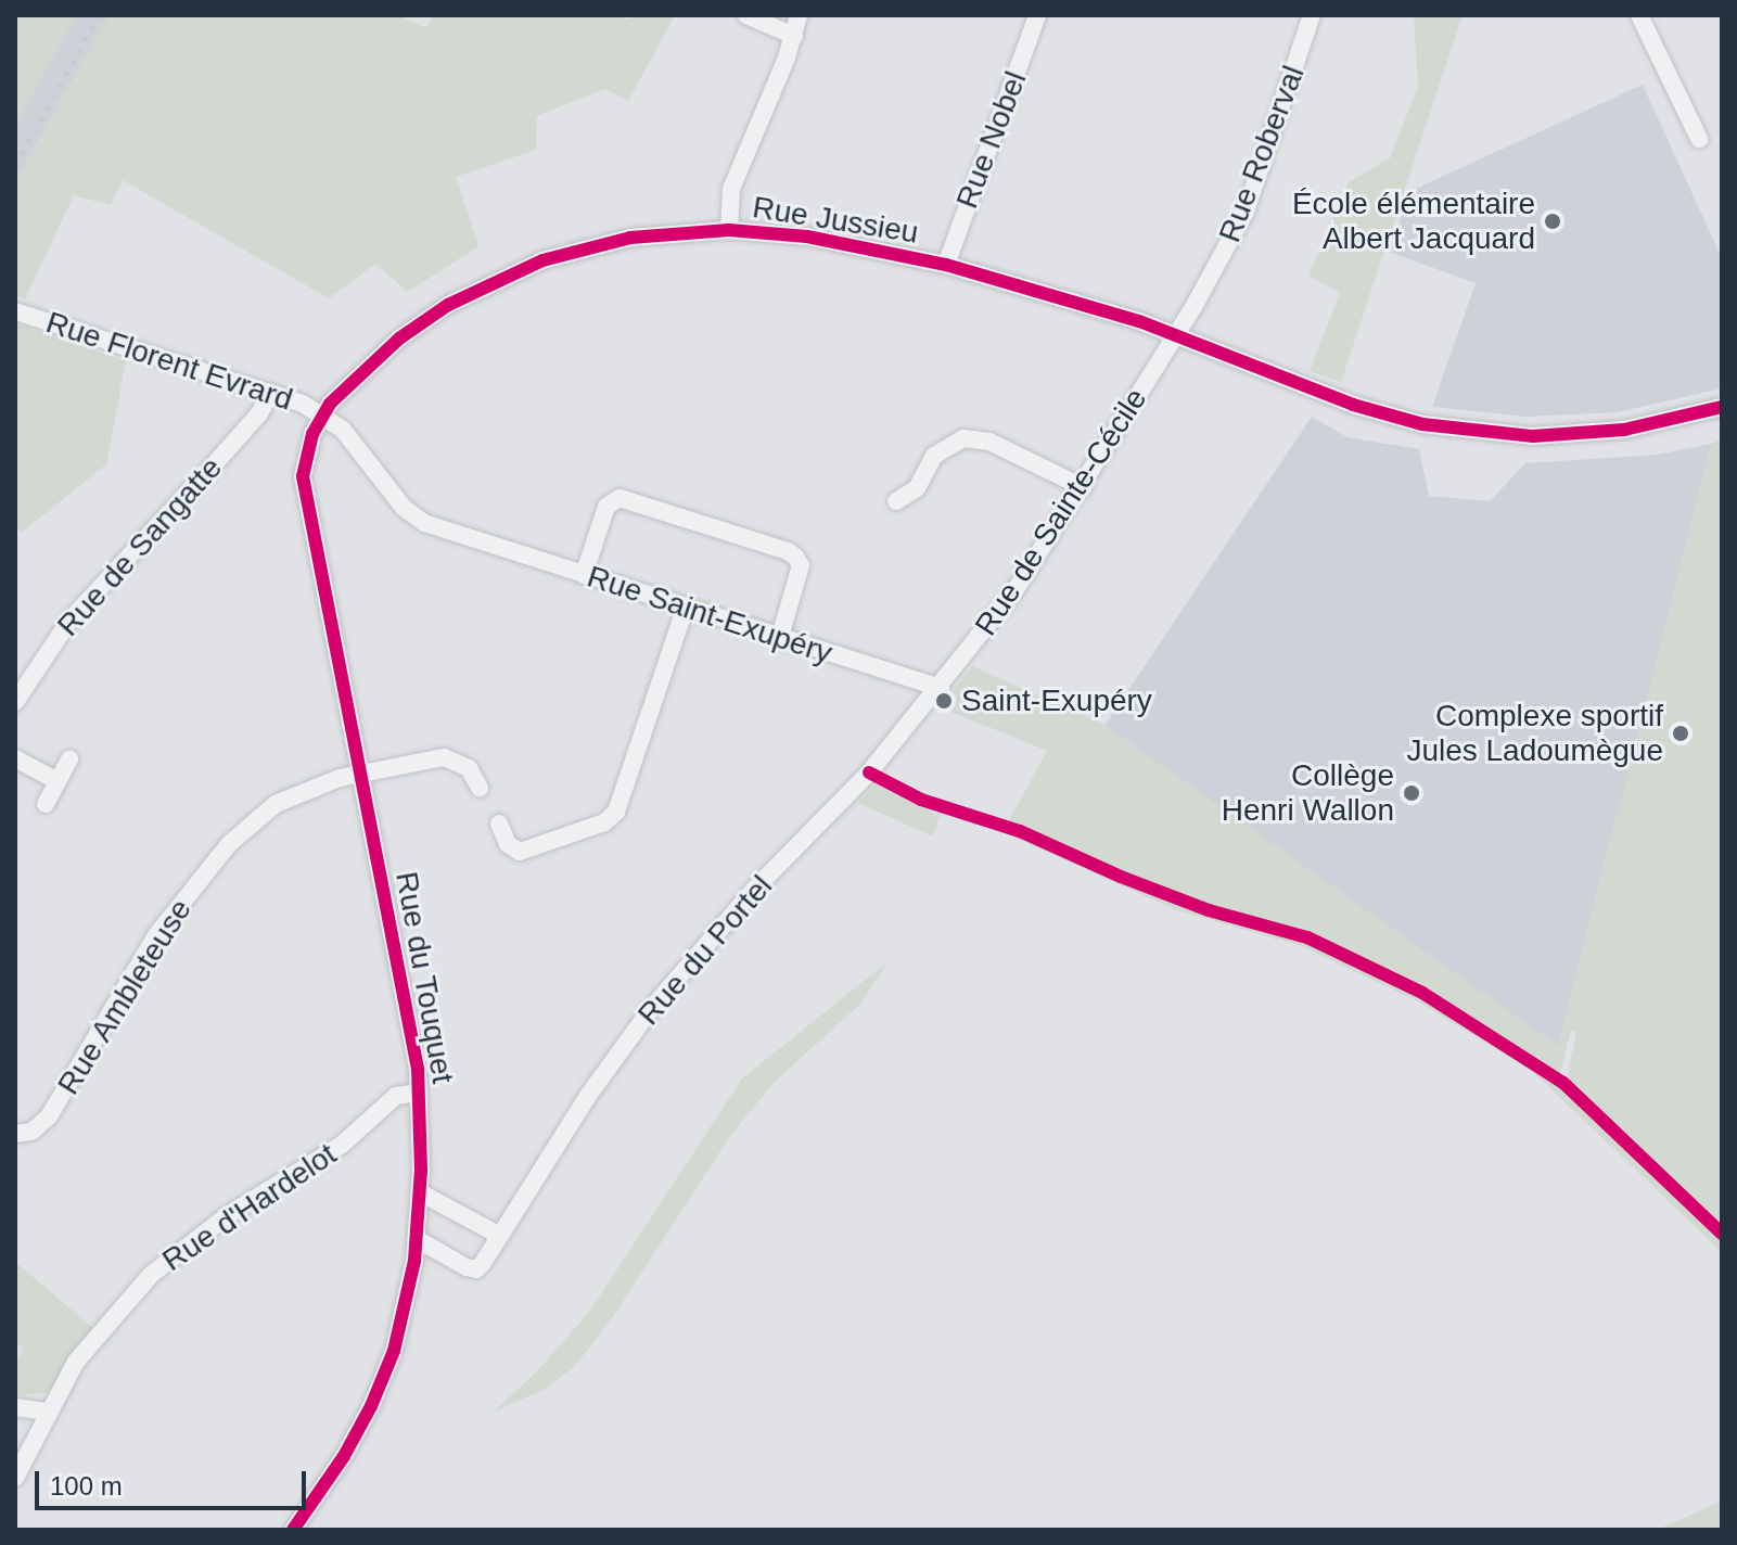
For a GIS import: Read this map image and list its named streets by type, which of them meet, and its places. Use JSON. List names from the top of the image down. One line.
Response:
{"streets":{"street":["Rue Nobel","Rue Roberval","Rue Jussieu","Rue Florent Evrard","Rue de Sainte-Cécile","Rue de Sangatte","Rue Saint-Exupéry","Rue du Portel","Rue du Touquet","Rue Ambleteuse","Rue d'Hardelot"]},"crossings":[["Rue Nobel","Rue Jussieu"],["Rue Roberval","Rue Jussieu"],["Rue Roberval","Rue de Sainte-Cécile"],["Rue Jussieu","Rue Florent Evrard"],["Rue Jussieu","Rue de Sainte-Cécile"],["Rue Jussieu","Rue du Touquet"],["Rue Florent Evrard","Rue de Sangatte"],["Rue Florent Evrard","Rue Saint-Exupéry"],["Rue Florent Evrard","Rue du Touquet"],["Rue de Sainte-Cécile","Rue Saint-Exupéry"],["Rue de Sainte-Cécile","Rue du Portel"],["Rue Saint-Exupéry","Rue du Portel"],["Rue du Portel","Rue du Touquet"],["Rue du Touquet","Rue Ambleteuse"],["Rue du Touquet","Rue d'Hardelot"]],"places":["École élémentaire Albert Jacquard","Saint-Exupéry","Complexe sportif Jules Ladoumègue","Collège Henri Wallon"],"scale_bar":"100 m"}
